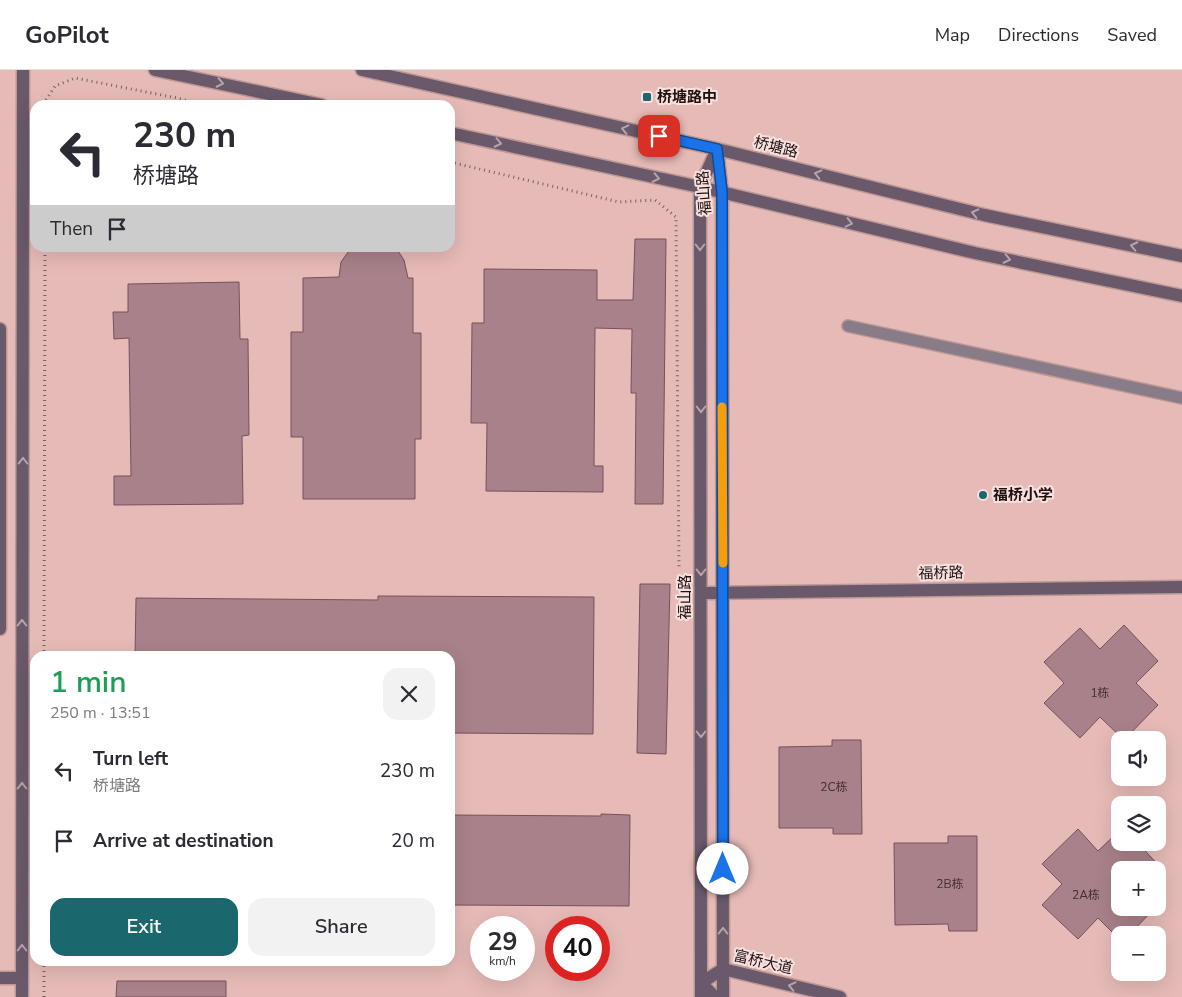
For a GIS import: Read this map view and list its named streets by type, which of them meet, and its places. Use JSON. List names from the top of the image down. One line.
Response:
{"streets":{"street":["桥塘路","福山路","福桥路","富桥大道"]},"crossings":[["桥塘路","福山路"],["福山路","福桥路"],["福山路","富桥大道"]],"one_way":["富桥大道"],"places":{"transit":["桥塘路中"],"other":["福桥小学"]},"house_numbers":["1栋","2C栋","2B栋","2A栋"],"page":{"header":"GoPilot","nav":["Map","Directions","Saved"],"turn":["230 m","桥塘路"],"then":"Then","heading":["1 min","250 m · 13:51"],"map_buttons":["+","−"],"list":[{"name":"Turn left","note":"桥塘路","value":"230 m"},{"name":"Arrive at destination","value":"20 m"}],"buttons":["Exit","Share"],"speed":"29 km/h","limit":"40"}}
